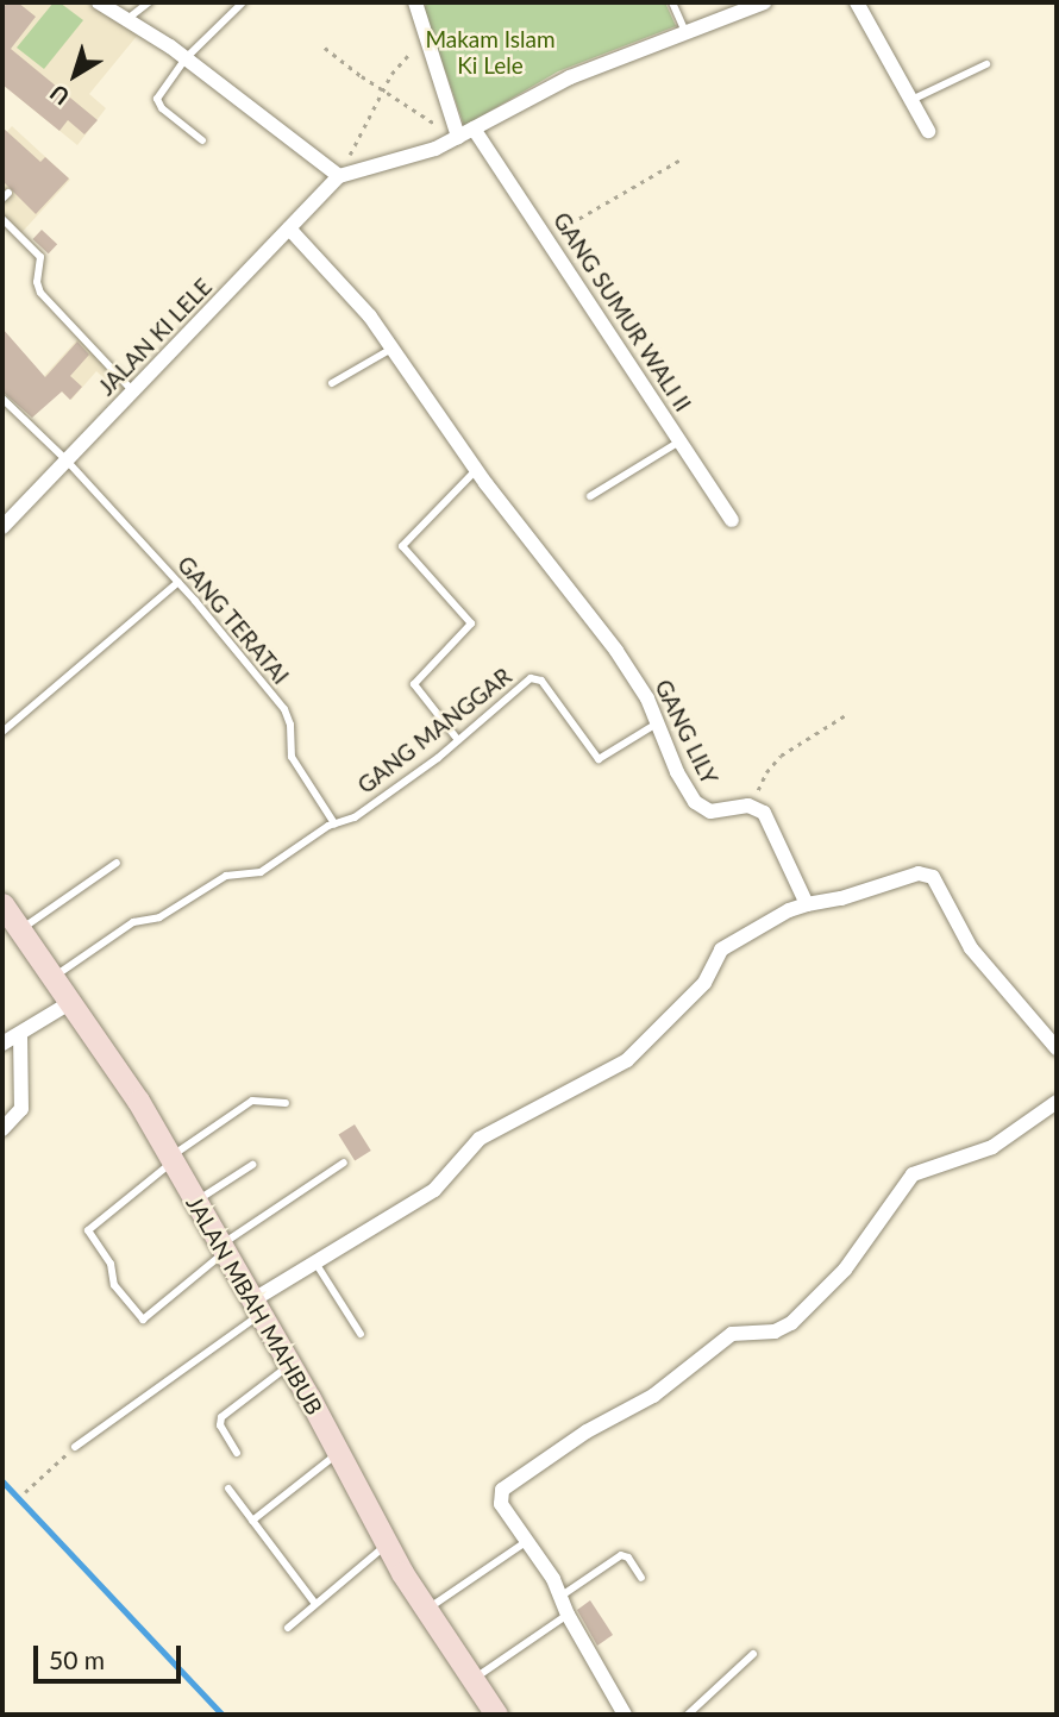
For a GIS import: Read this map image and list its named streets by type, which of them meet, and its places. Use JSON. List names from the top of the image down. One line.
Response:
{"streets":{"street":["GANG SUMUR WALI II","JALAN KI LELE","GANG LILY","JALAN MBAH MAHBUB"],"lane":["GANG TERATAI","GANG MANGGAR"]},"crossings":[["JALAN KI LELE","GANG TERATAI"],["JALAN KI LELE","GANG LILY"],["GANG TERATAI","GANG MANGGAR"],["GANG MANGGAR","GANG LILY"],["GANG MANGGAR","JALAN MBAH MAHBUB"]],"parks":["Makam Islam Ki Lele"],"scale_bar":"50 m","north":"bottom left"}
